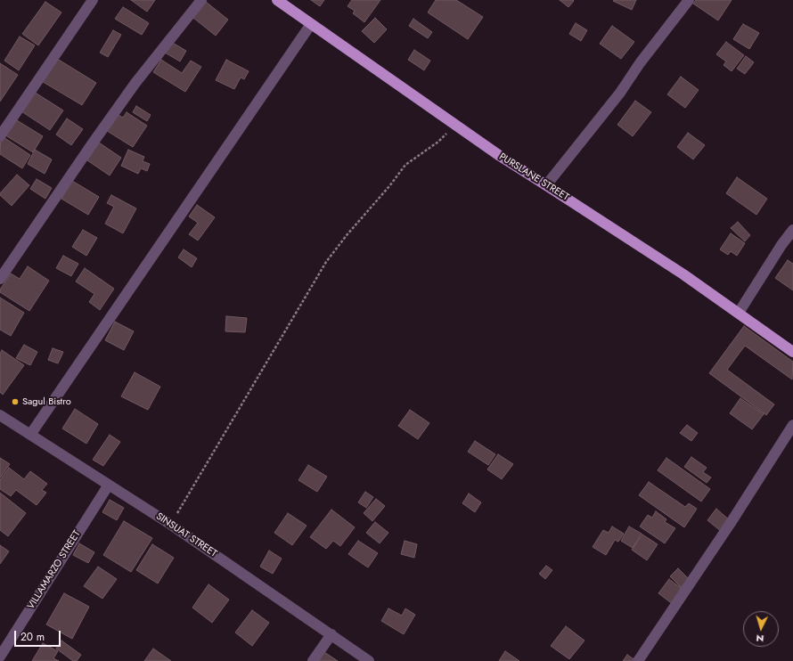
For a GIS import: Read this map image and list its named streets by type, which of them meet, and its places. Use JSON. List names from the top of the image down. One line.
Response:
{"streets":{"main road":["PURSLANE STREET"],"street":["SINSUAT STREET","VILLAMARZO STREET"]},"crossings":[["SINSUAT STREET","VILLAMARZO STREET"]],"places":["Sagul Bistro"],"scale_bar":"20 m","north":"bottom"}
